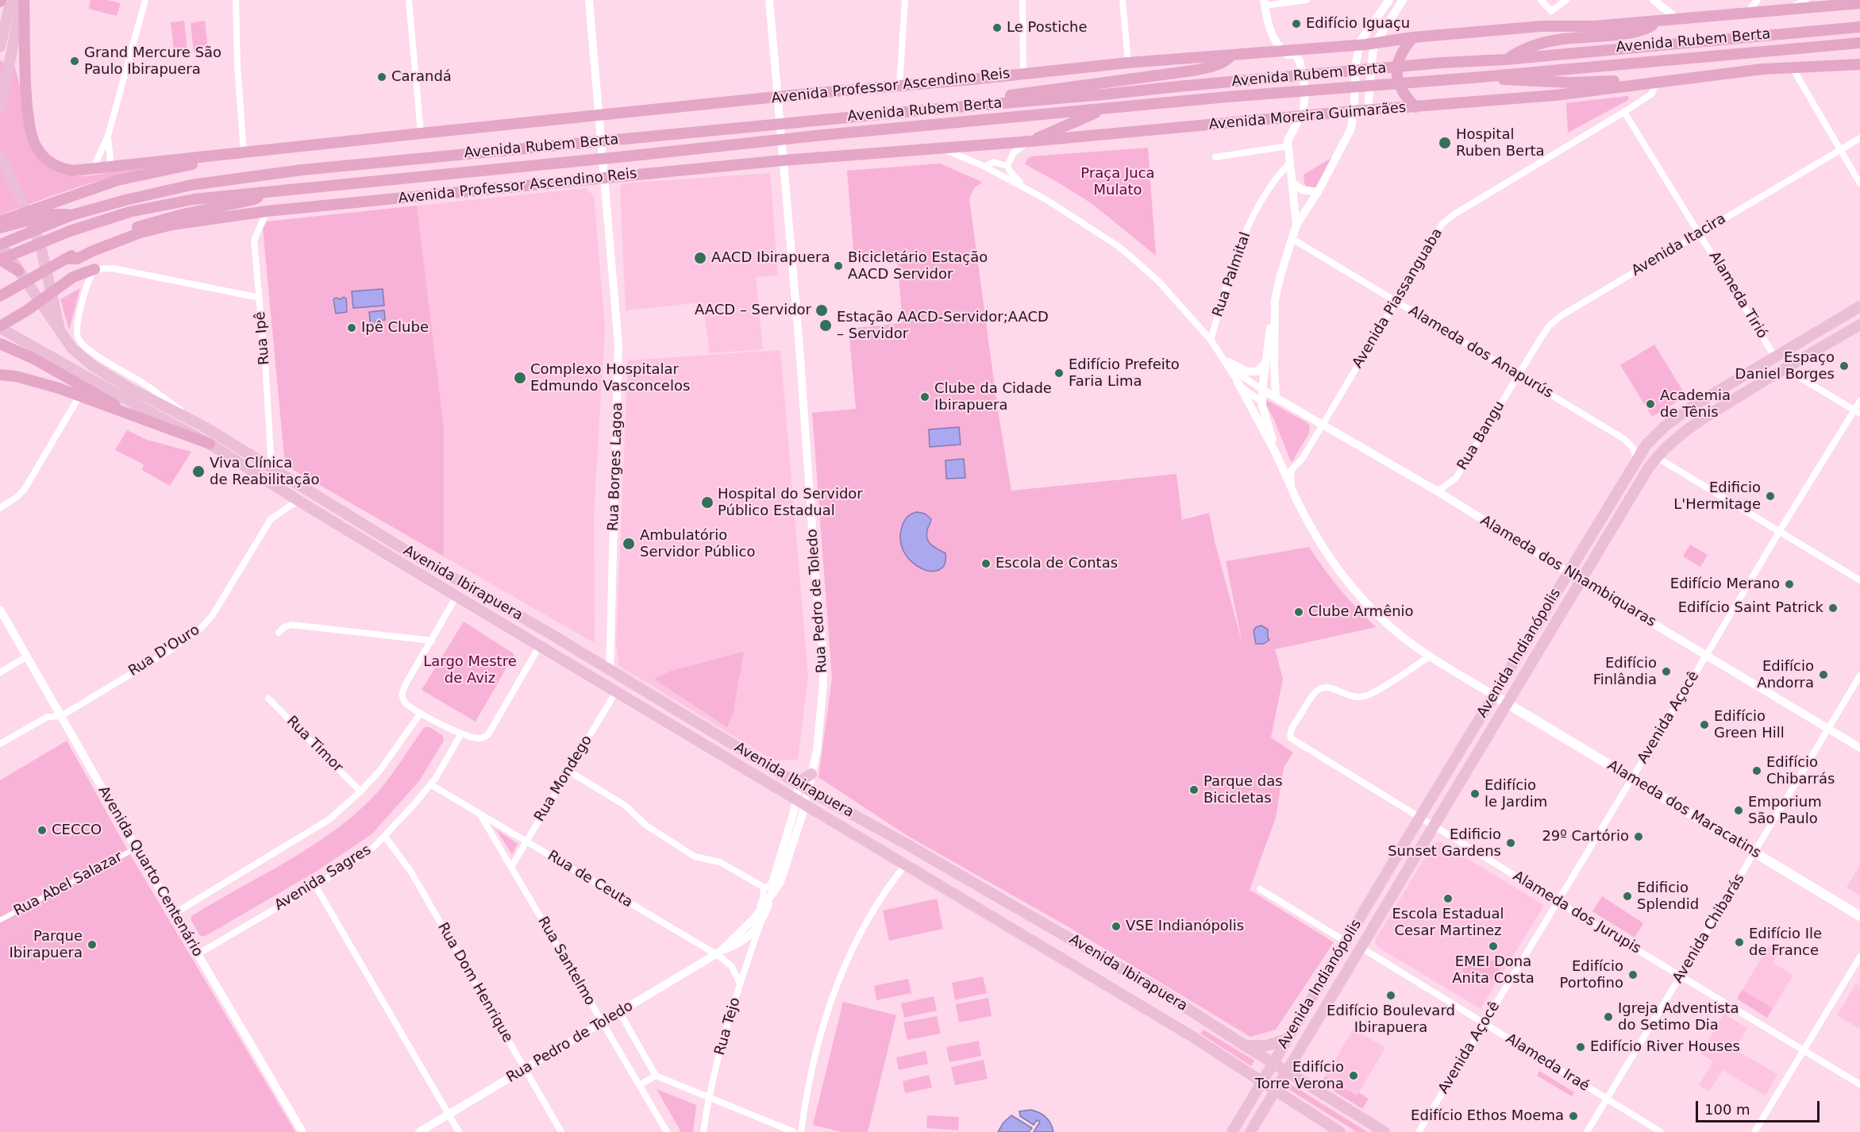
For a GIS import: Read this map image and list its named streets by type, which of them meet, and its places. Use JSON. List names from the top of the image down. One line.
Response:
{"streets":{"highway":["Avenida Rubem Berta","Avenida Professor Ascendino Reis","Avenida Moreira Guimarães"],"main road":["Avenida Ibirapuera","Avenida Indianópolis","Alameda dos Maracatins"],"street":["Avenida Itacira","Rua Palmital","Alameda Tirió","Avenida Piassanguaba","Rua Ipê","Alameda dos Anapurús","Rua Bangu","Rua Borges Lagoa","Alameda dos Nhambiquaras","Rua Pedro de Toledo","Rua D'Ouro","Avenida Açocê","Rua Timor","Rua Mondego","Avenida Quarto Centenário","Avenida Sagres","Rua de Ceuta","Rua Abel Salazar","Alameda dos Jurupis","Avenida Chibarás","Rua Santelmo","Rua Dom Henrique","Rua Tejo","Alameda Iraé"]},"crossings":[["Avenida Rubem Berta","Avenida Professor Ascendino Reis"],["Avenida Rubem Berta","Avenida Ibirapuera"],["Avenida Professor Ascendino Reis","Avenida Moreira Guimarães"],["Avenida Professor Ascendino Reis","Rua Palmital"],["Avenida Professor Ascendino Reis","Rua Ipê"],["Avenida Professor Ascendino Reis","Rua Borges Lagoa"],["Avenida Professor Ascendino Reis","Alameda dos Nhambiquaras"],["Avenida Professor Ascendino Reis","Rua Pedro de Toledo"],["Avenida Moreira Guimarães","Avenida Piassanguaba"],["Avenida Itacira","Alameda Tirió"],["Avenida Itacira","Alameda dos Anapurús"],["Avenida Itacira","Rua Bangu"],["Alameda Tirió","Avenida Piassanguaba"],["Alameda Tirió","Avenida Indianópolis"],["Avenida Piassanguaba","Alameda dos Anapurús"],["Avenida Piassanguaba","Alameda dos Nhambiquaras"],["Rua Ipê","Avenida Ibirapuera"],["Alameda dos Anapurús","Rua Bangu"],["Alameda dos Anapurús","Avenida Indianópolis"],["Rua Bangu","Alameda dos Nhambiquaras"],["Rua Borges Lagoa","Avenida Ibirapuera"],["Alameda dos Nhambiquaras","Avenida Indianópolis"],["Alameda dos Nhambiquaras","Avenida Açocê"],["Alameda dos Nhambiquaras","Avenida Chibarás"],["Avenida Ibirapuera","Rua Pedro de Toledo"],["Avenida Ibirapuera","Rua D'Ouro"],["Avenida Ibirapuera","Avenida Indianópolis"],["Avenida Ibirapuera","Rua Mondego"],["Rua Pedro de Toledo","Rua de Ceuta"],["Rua Pedro de Toledo","Rua Santelmo"],["Rua Pedro de Toledo","Rua Dom Henrique"],["Rua Pedro de Toledo","Rua Tejo"],["Rua D'Ouro","Avenida Quarto Centenário"],["Avenida Indianópolis","Alameda dos Maracatins"],["Avenida Indianópolis","Alameda dos Jurupis"],["Avenida Indianópolis","Alameda Iraé"],["Avenida Açocê","Alameda dos Maracatins"],["Avenida Açocê","Alameda dos Jurupis"],["Avenida Açocê","Alameda Iraé"],["Rua Mondego","Rua de Ceuta"],["Rua Mondego","Rua Santelmo"],["Alameda dos Maracatins","Avenida Chibarás"],["Avenida Quarto Centenário","Avenida Sagres"],["Avenida Quarto Centenário","Rua Abel Salazar"],["Avenida Sagres","Rua de Ceuta"],["Avenida Sagres","Rua Dom Henrique"],["Rua de Ceuta","Rua Santelmo"],["Rua de Ceuta","Rua Tejo"],["Alameda dos Jurupis","Avenida Chibarás"],["Avenida Chibarás","Alameda Iraé"]],"parks":["Praça Juca Mulato","Largo Mestre de Aviz"],"places":["Edifício Iguaçu","Le Postiche","Grand Mercure São Paulo Ibirapuera","Carandá","Hospital Ruben Berta","AACD Ibirapuera","Bicicletário Estação AACD Servidor","AACD – Servidor","Estação AACD-Servidor;AACD – Servidor","Ipê Clube","Espaço Daniel Borges","Edifício Prefeito Faria Lima","Complexo Hospitalar Edmundo Vasconcelos","Clube da Cidade Ibirapuera","Academia de Tênis","Viva Clínica de Reabilitação","Edificio L'Hermitage","Hospital do Servidor Público Estadual","Ambulatório Servidor Público","Escola de Contas","Edifício Merano","Edifício Saint Patrick","Clube Armênio","Edifício Finlândia","Edifício Andorra","Edifício Green Hill","Edifício Chibarrás","Parque das Bicicletas","Edifício le Jardim","Emporium São Paulo","CECCO","29º Cartório","Edificio Sunset Gardens","Edificio Splendid","Escola Estadual Cesar Martinez","VSE Indianópolis","Edifício Ile de France","Parque Ibirapuera","EMEI Dona Anita Costa","Edifício Portofino","Edifício Boulevard Ibirapuera","Igreja Adventista do Setimo Dia","Edifício River Houses","Edifício Torre Verona","Edifício Ethos Moema"],"scale_bar":"100 m"}
